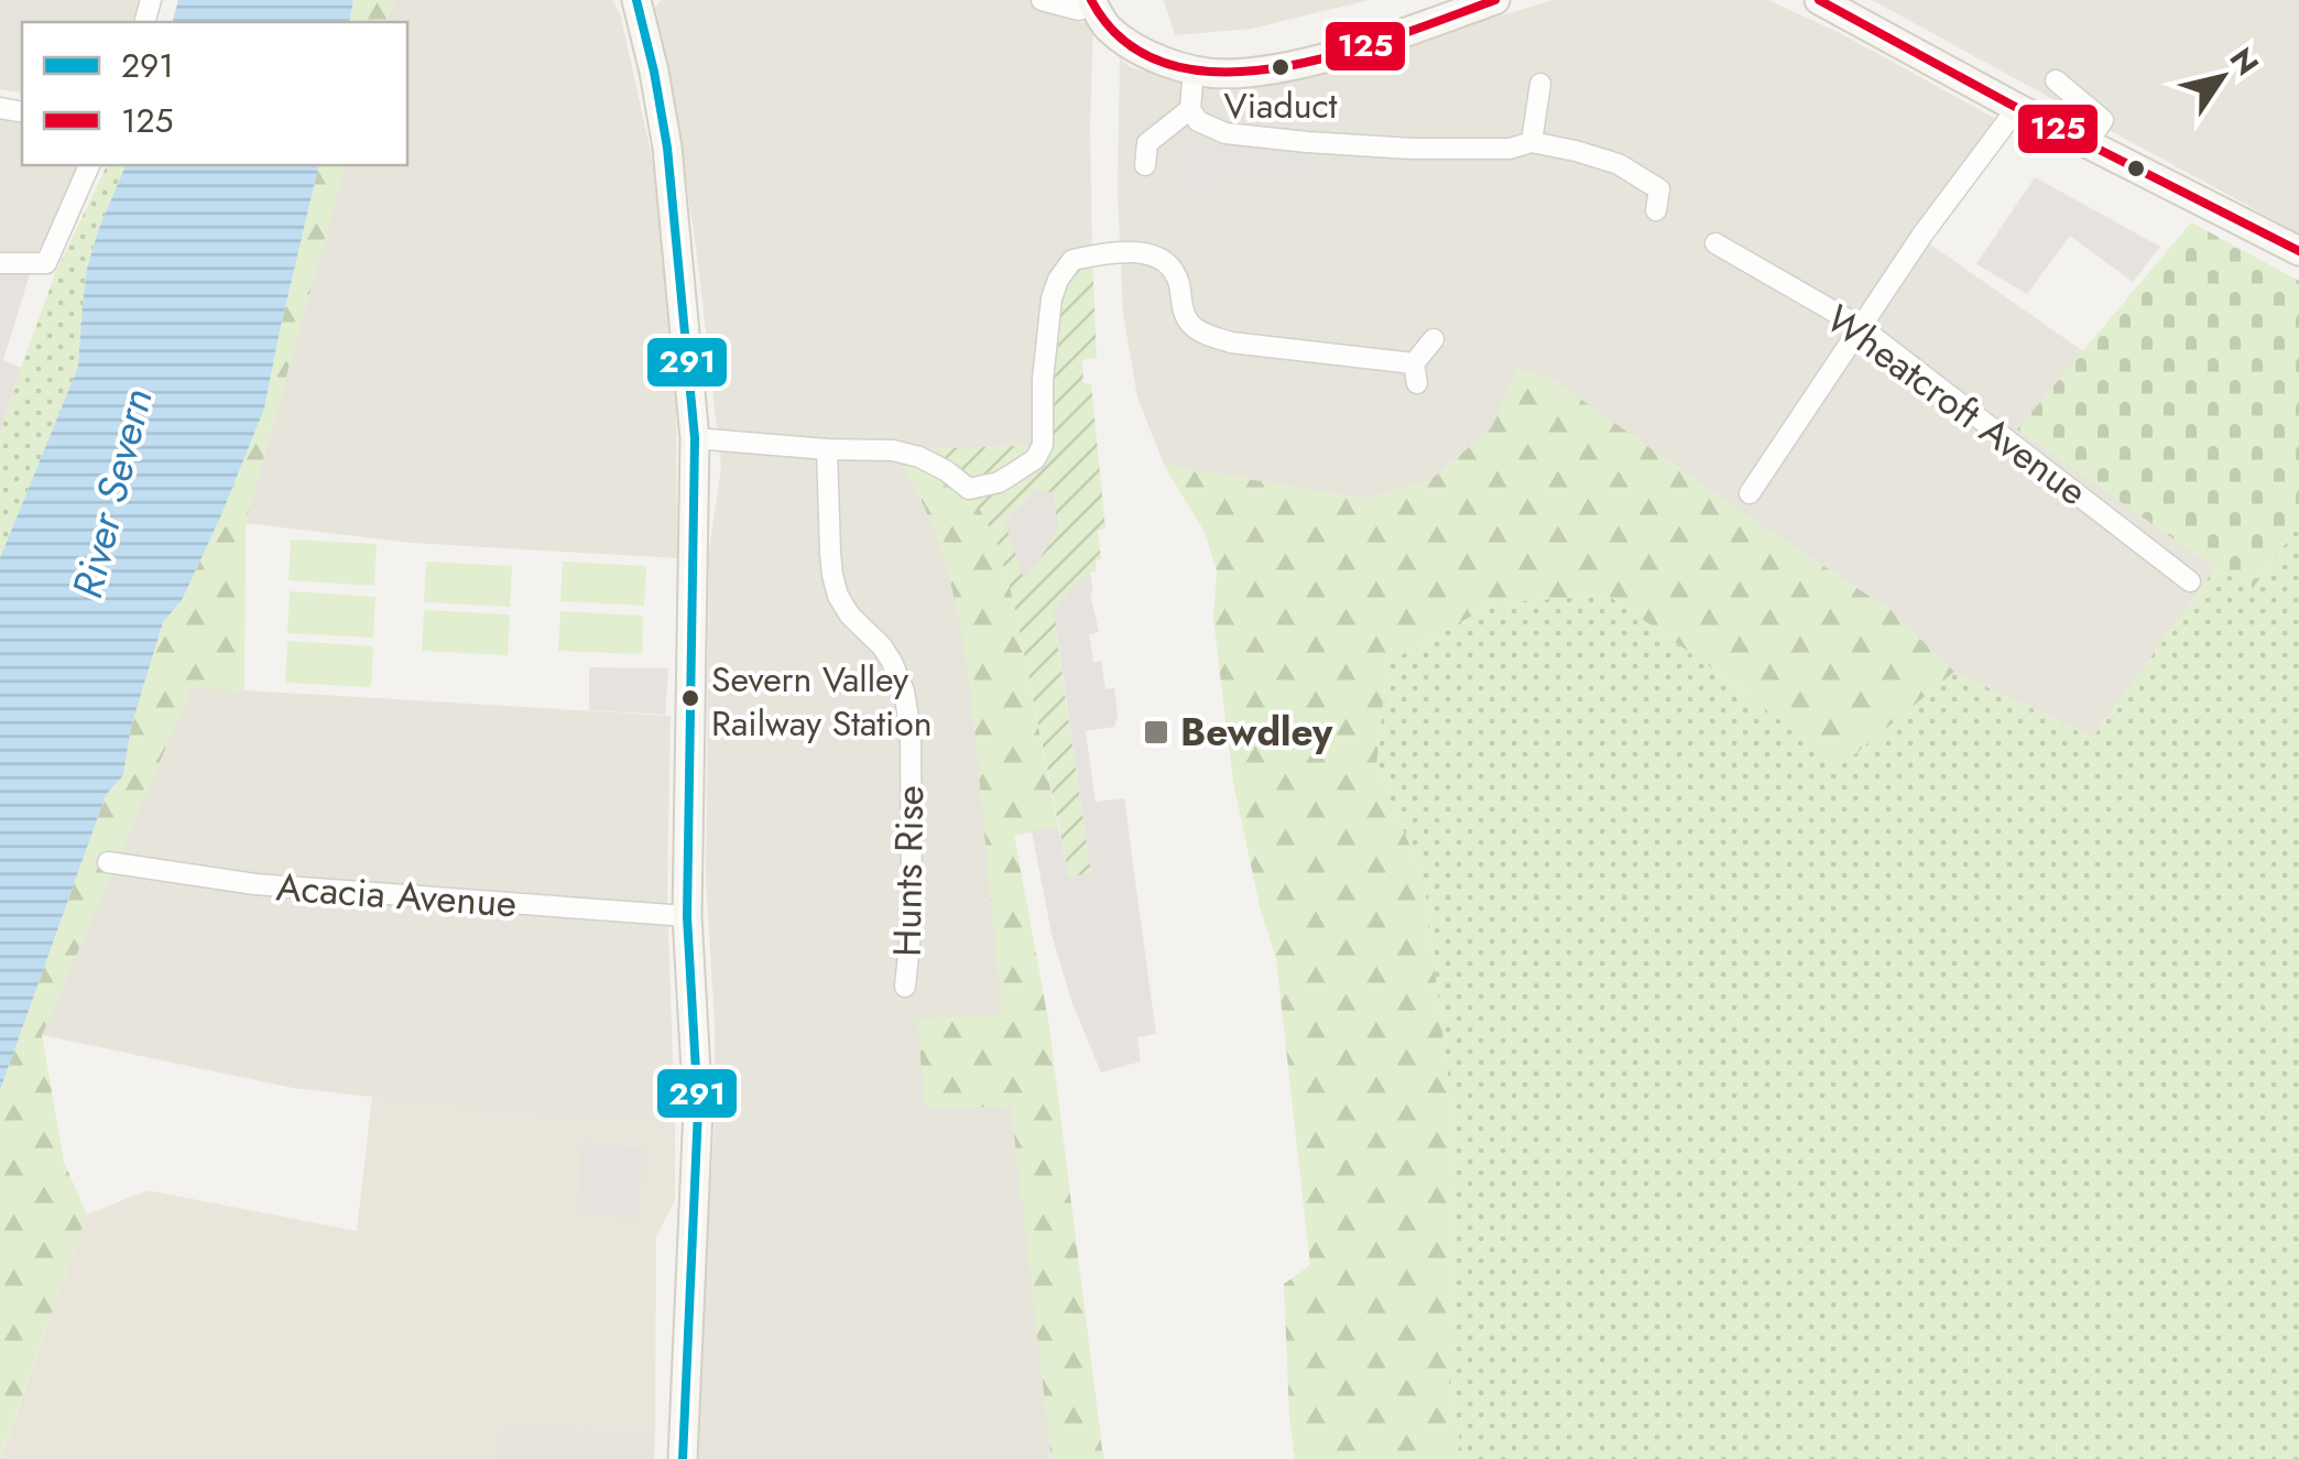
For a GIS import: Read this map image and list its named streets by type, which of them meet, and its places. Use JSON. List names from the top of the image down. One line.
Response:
{"streets":{"street":["Wheatcroft Avenue","Hunts Rise","Acacia Avenue"]},"water":["River Severn"],"places":{"other":["Viaduct","Severn Valley Railway Station"],"transit":["Bewdley"]},"lines":["transit line 291","transit line 125"],"legend":["291","125"],"north":"top right"}
